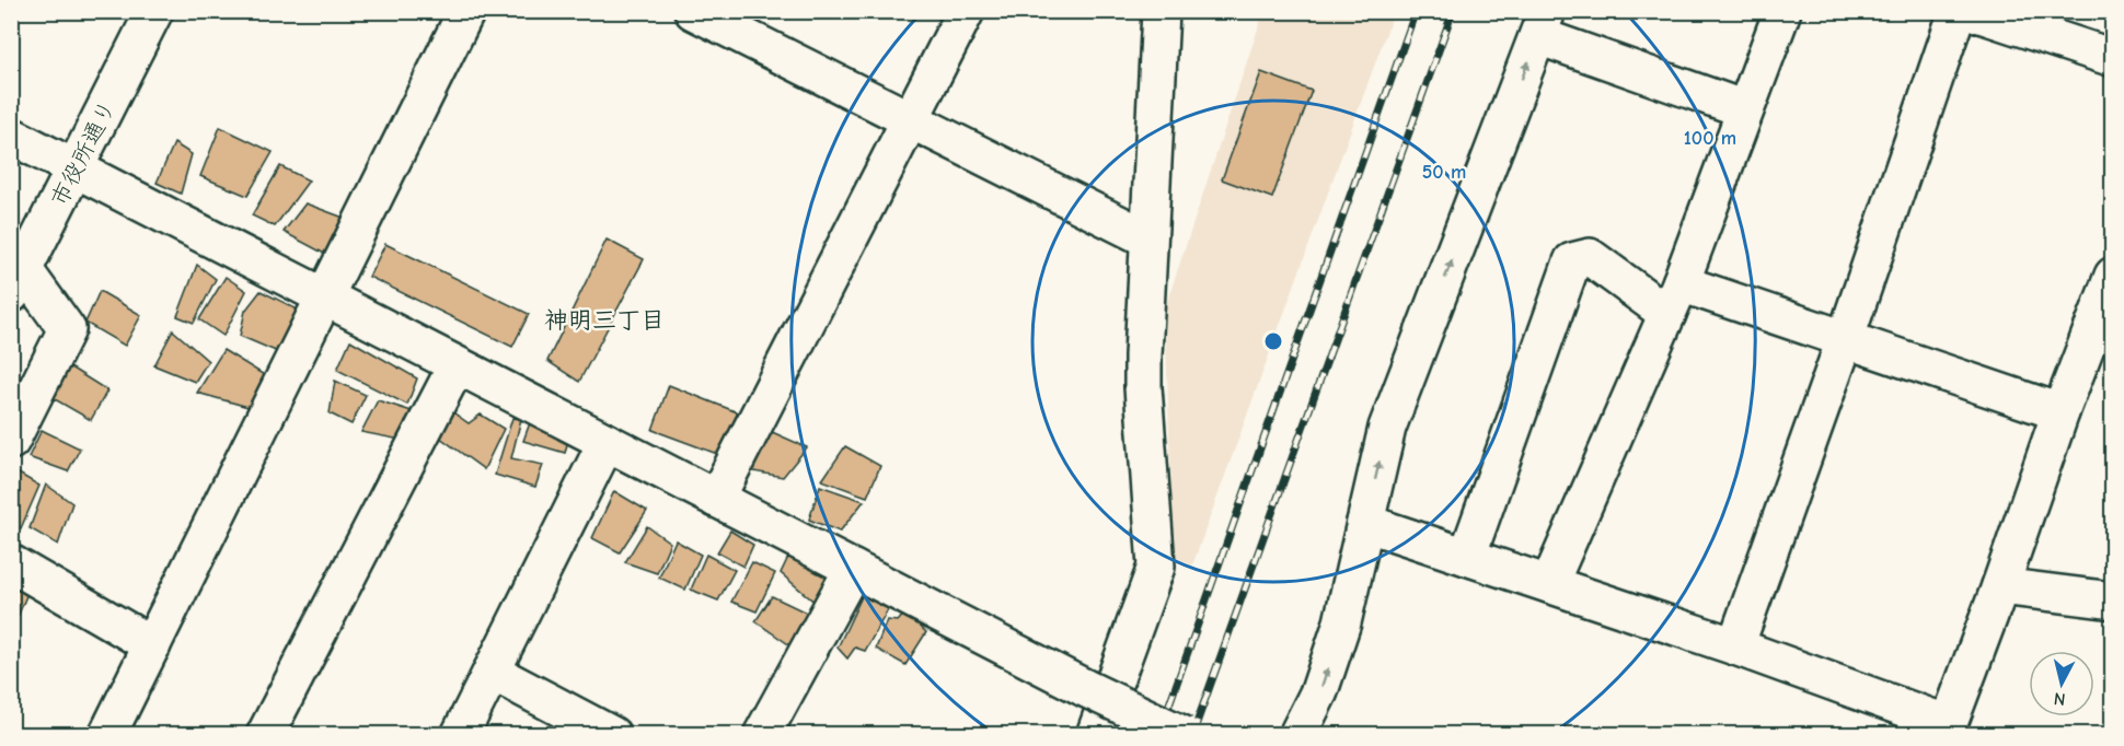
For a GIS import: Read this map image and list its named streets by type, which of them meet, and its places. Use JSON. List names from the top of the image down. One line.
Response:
{"streets":{"street":["市役所通り"]},"districts":["神明三丁目"],"north":"bottom","rings":["100 m","50 m"]}
